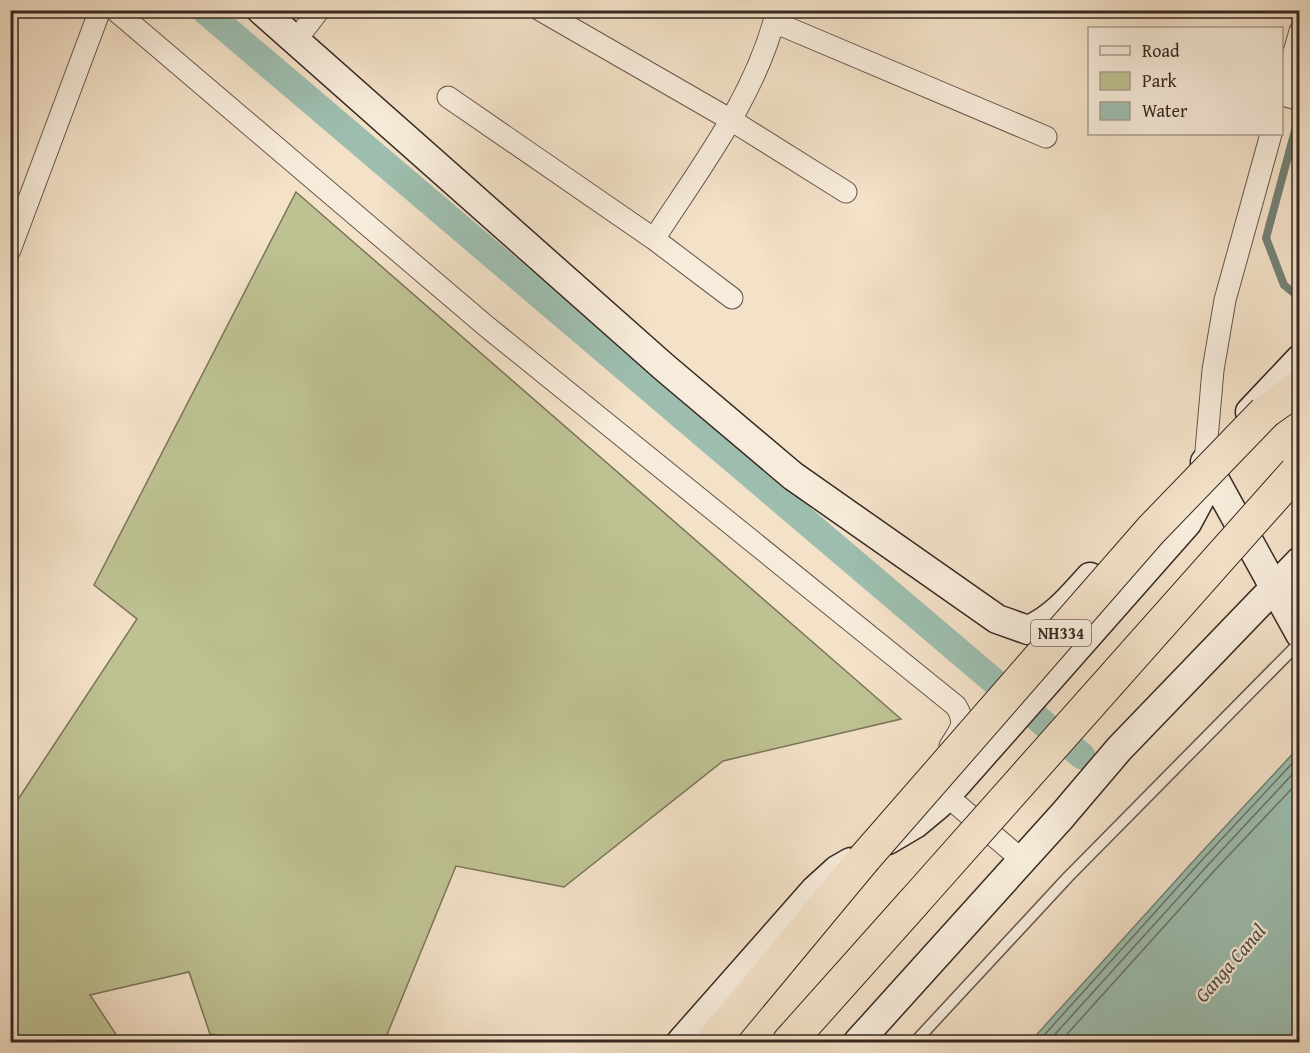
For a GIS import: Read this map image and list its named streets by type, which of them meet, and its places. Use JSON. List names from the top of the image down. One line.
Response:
{"streets":{"highway":["NH334"]},"water":["Ganga Canal"],"legend":["Road","Park","Water"]}
